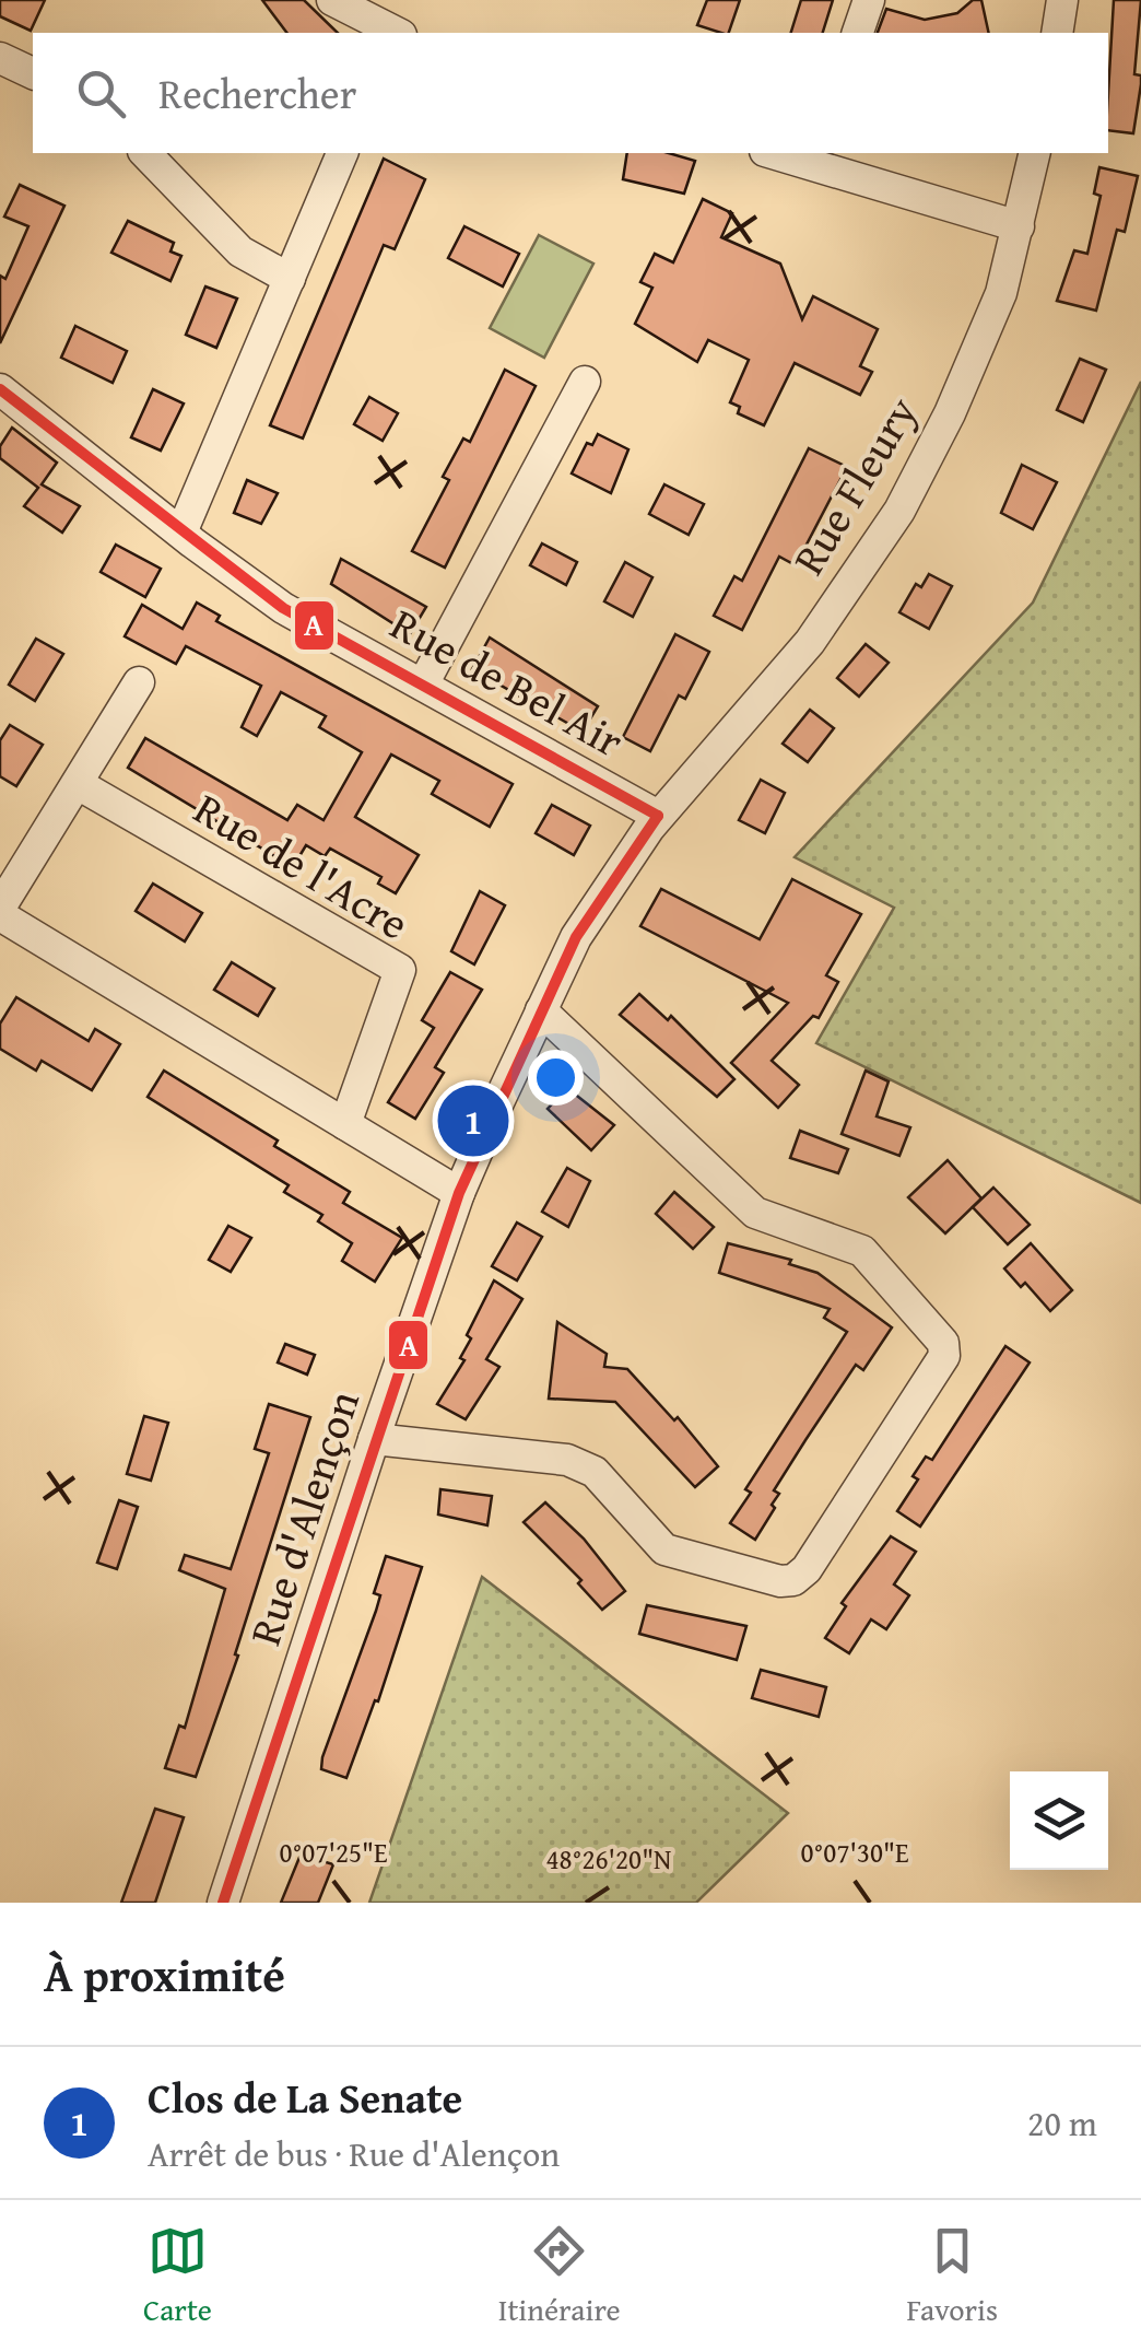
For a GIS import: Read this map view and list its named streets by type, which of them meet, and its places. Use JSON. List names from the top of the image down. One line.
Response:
{"streets":{"street":["Rue Fleury","Rue de Bel Air","Rue de l'Acre","Rue d'Alençon"]},"crossings":[["Rue Fleury","Rue de Bel Air"],["Rue Fleury","Rue d'Alençon"],["Rue de Bel Air","Rue d'Alençon"]],"lines":["transit line A"],"page":{"search":"Rechercher","pins":"1","heading":"À proximité","list":[{"mark":"1","name":"Clos de La Senate","note":"Arrêt de bus · Rue d'Alençon","value":"20 m"}],"nav":["Carte","Itinéraire","Favoris"]},"coordinates":["0°07'25\"E","0°07'30\"E","48°26'20\"N"]}
